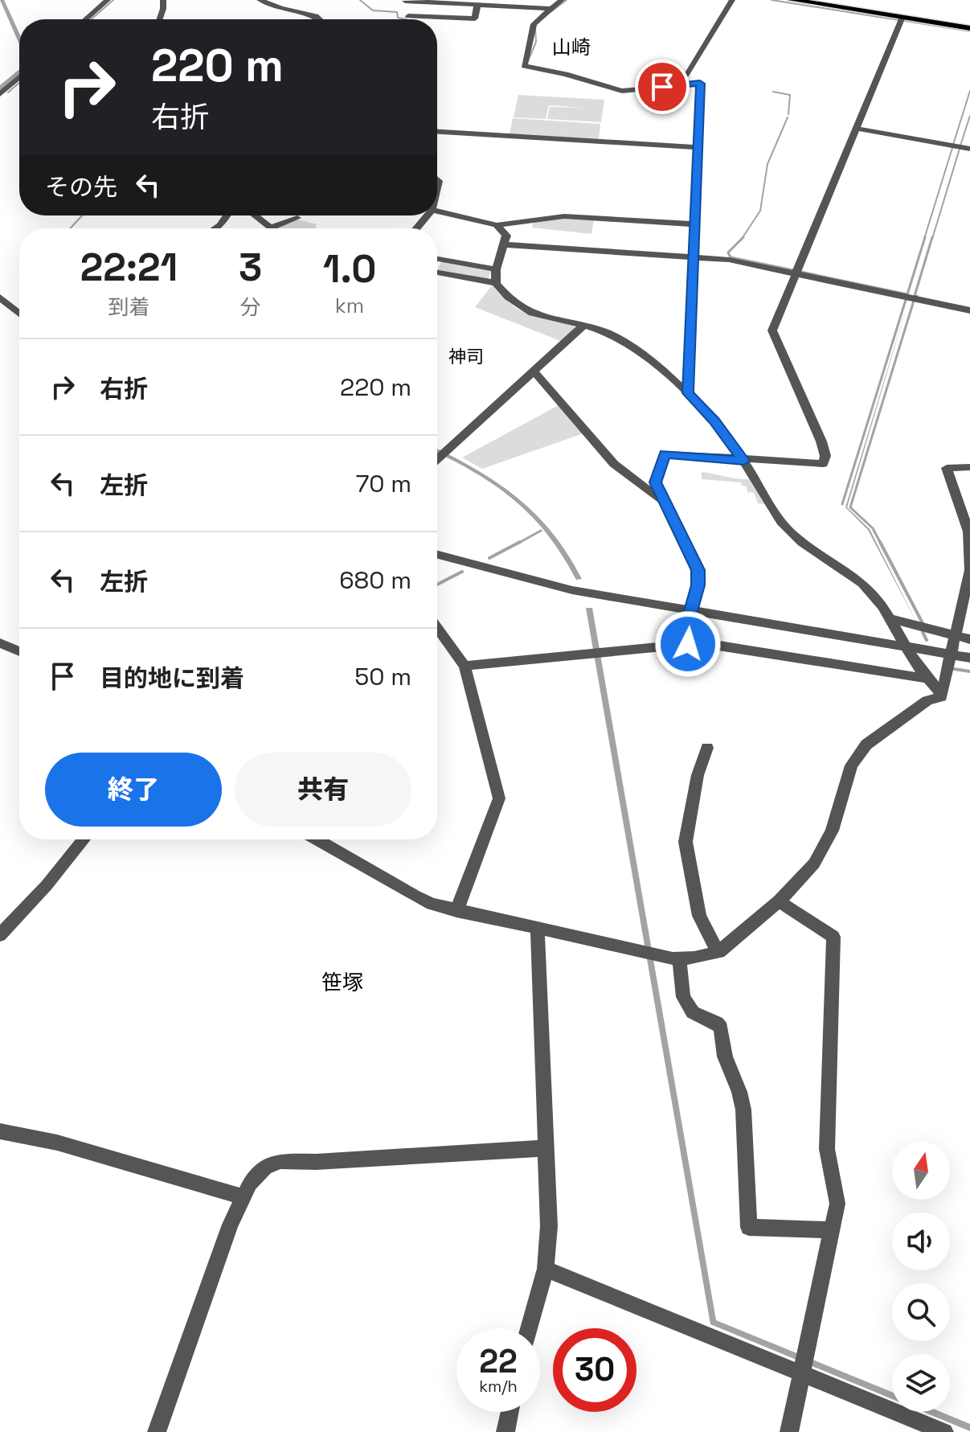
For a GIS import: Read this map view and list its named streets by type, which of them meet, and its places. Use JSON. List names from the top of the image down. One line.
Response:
{"districts":["山崎","神司","笹塚"],"north":"top","page":{"turn":["220 m","右折"],"then":"その先","eta":["22:21","到着","3","分","1.0","km"],"list":[{"name":"右折","value":"220 m"},{"name":"左折","value":"70 m"},{"name":"左折","value":"680 m"},{"name":"目的地に到着","value":"50 m"}],"buttons":["終了","共有"],"speed":"22 km/h","limit":"30"}}
